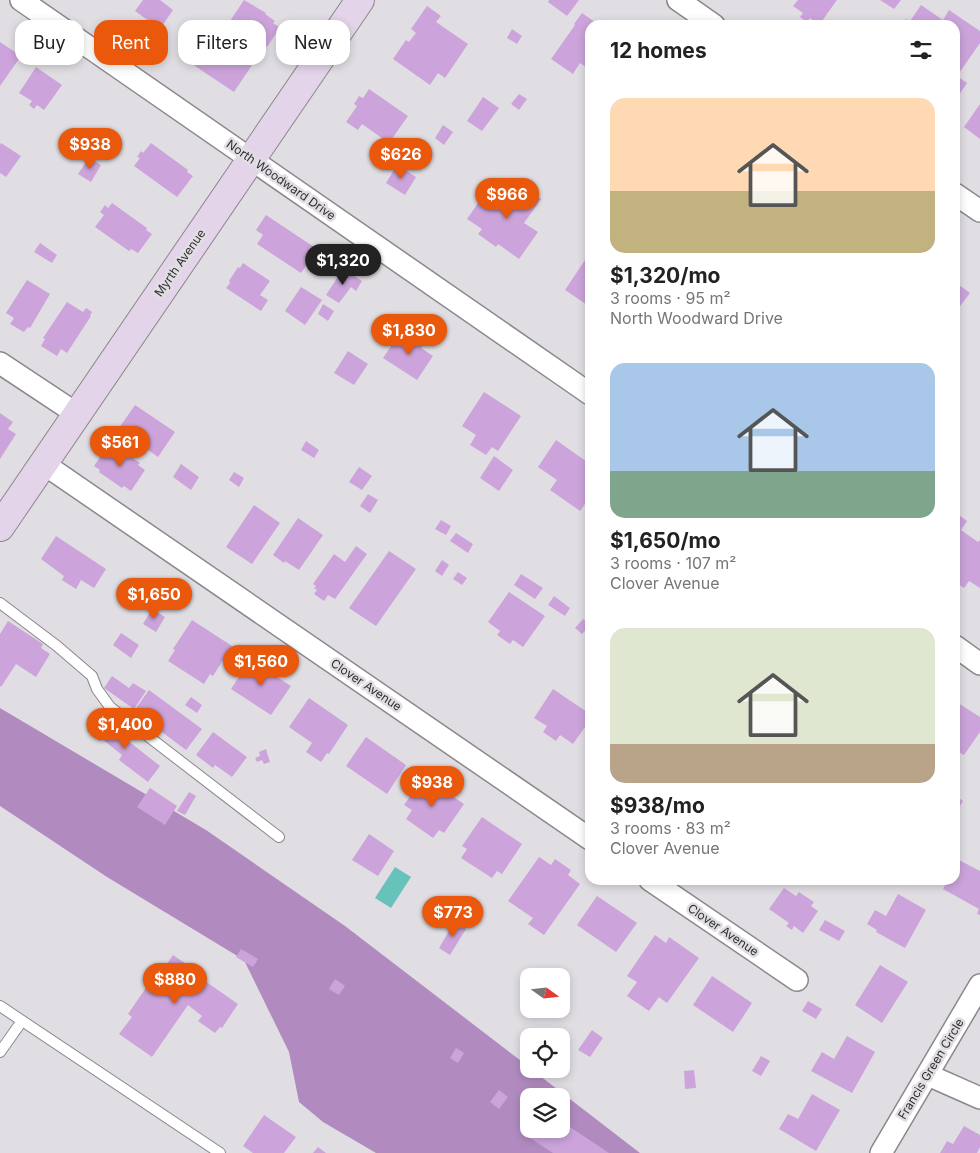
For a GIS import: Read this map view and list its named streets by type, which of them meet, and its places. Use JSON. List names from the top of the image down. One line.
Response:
{"streets":{"street":["North Woodward Drive","Myrth Avenue","Clover Avenue","Francis Green Circle"]},"crossings":[["North Woodward Drive","Myrth Avenue"],["Myrth Avenue","Clover Avenue"]],"north":"right","page":{"chip":["Buy","Rent","Filters","New"],"heading":"12 homes","list":[{"name":"$1,320/mo","note":"3 rooms · 95 m² · North Woodward Drive"},{"name":"$1,650/mo","note":"3 rooms · 107 m² · Clover Avenue"},{"name":"$938/mo","note":"3 rooms · 83 m² · Clover Avenue"}],"price":["$938","$626","$966","$1,320","$1,830","$561","$1,650","$1,560","$1,400","$938","$773","$880"]}}
